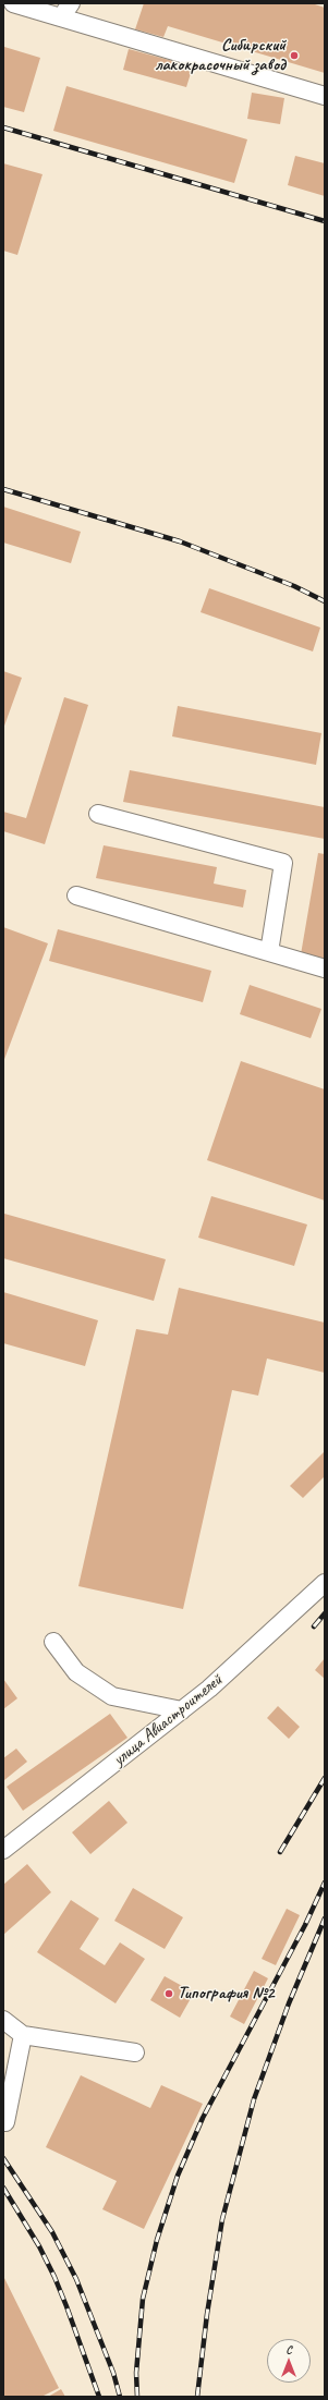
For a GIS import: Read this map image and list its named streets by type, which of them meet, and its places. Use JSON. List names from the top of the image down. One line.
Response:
{"streets":{"street":["улица Авиастроителей"]},"places":["Сибирский лакокрасочный завод","Типография №2"],"north":"top"}
